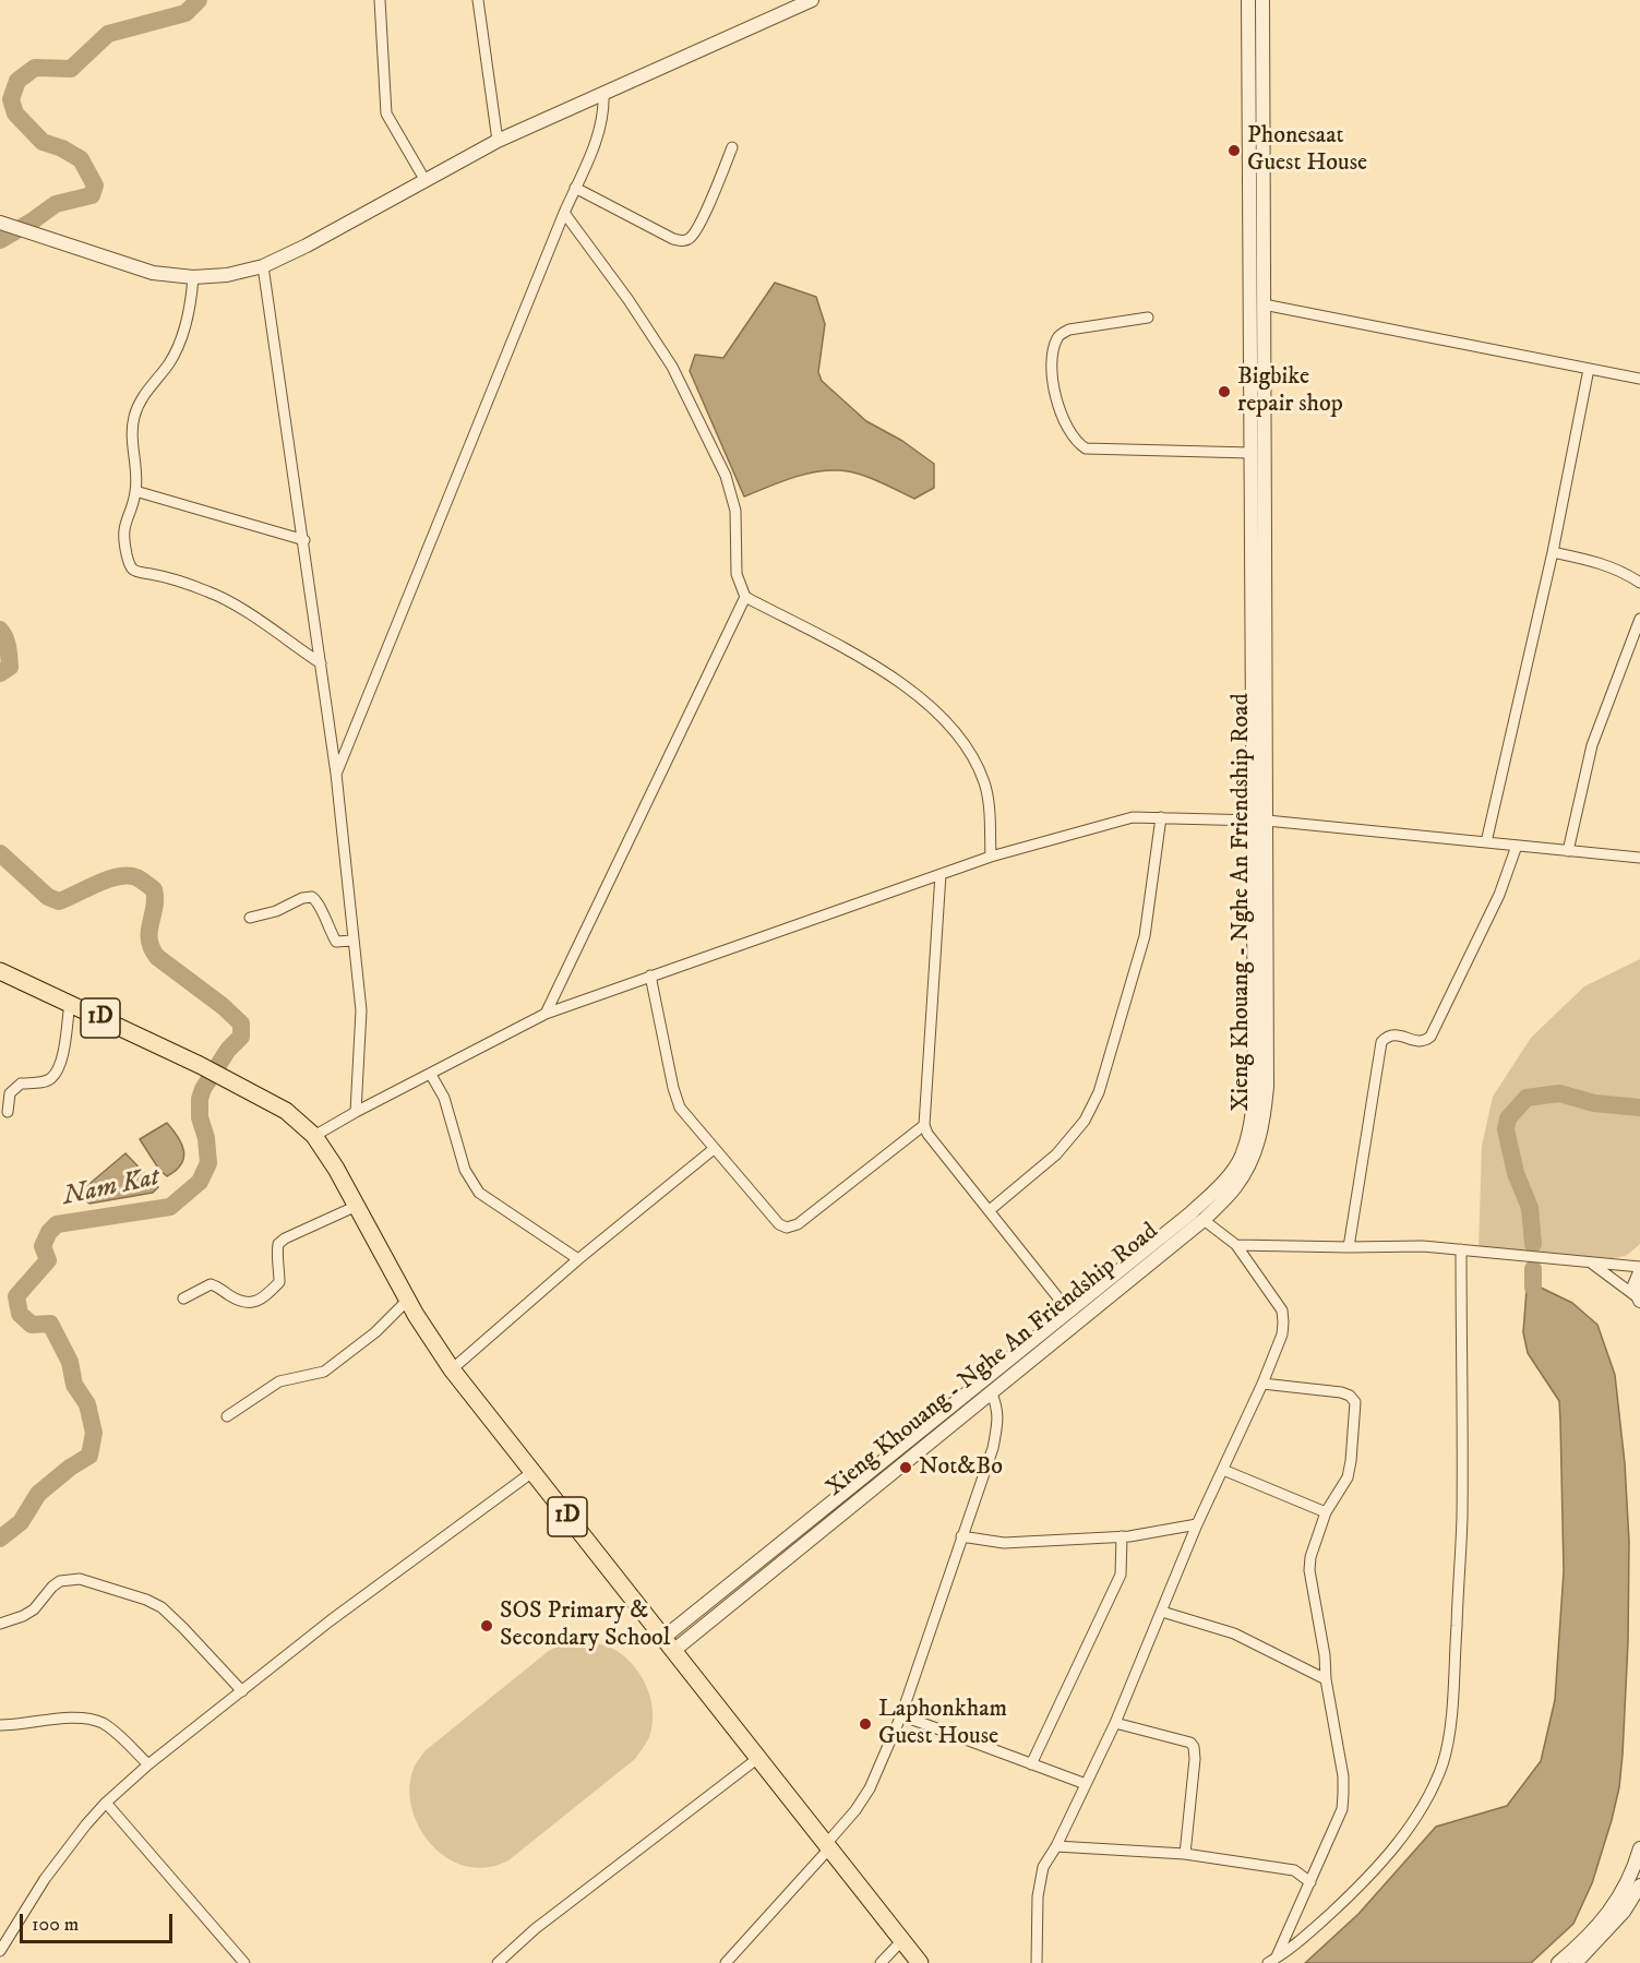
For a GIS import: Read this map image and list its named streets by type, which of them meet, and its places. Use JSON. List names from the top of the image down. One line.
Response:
{"streets":{"highway":["1D"],"street":["Xieng Khouang - Nghe An Friendship Road"]},"crossings":[["Xieng Khouang - Nghe An Friendship Road","1D"]],"water":["Nam Kat"],"places":["Phonesaat Guest House","Bigbike repair shop","Not&Bo","SOS Primary & Secondary School","Laphonkham Guest House"],"scale_bar":"100 m"}
